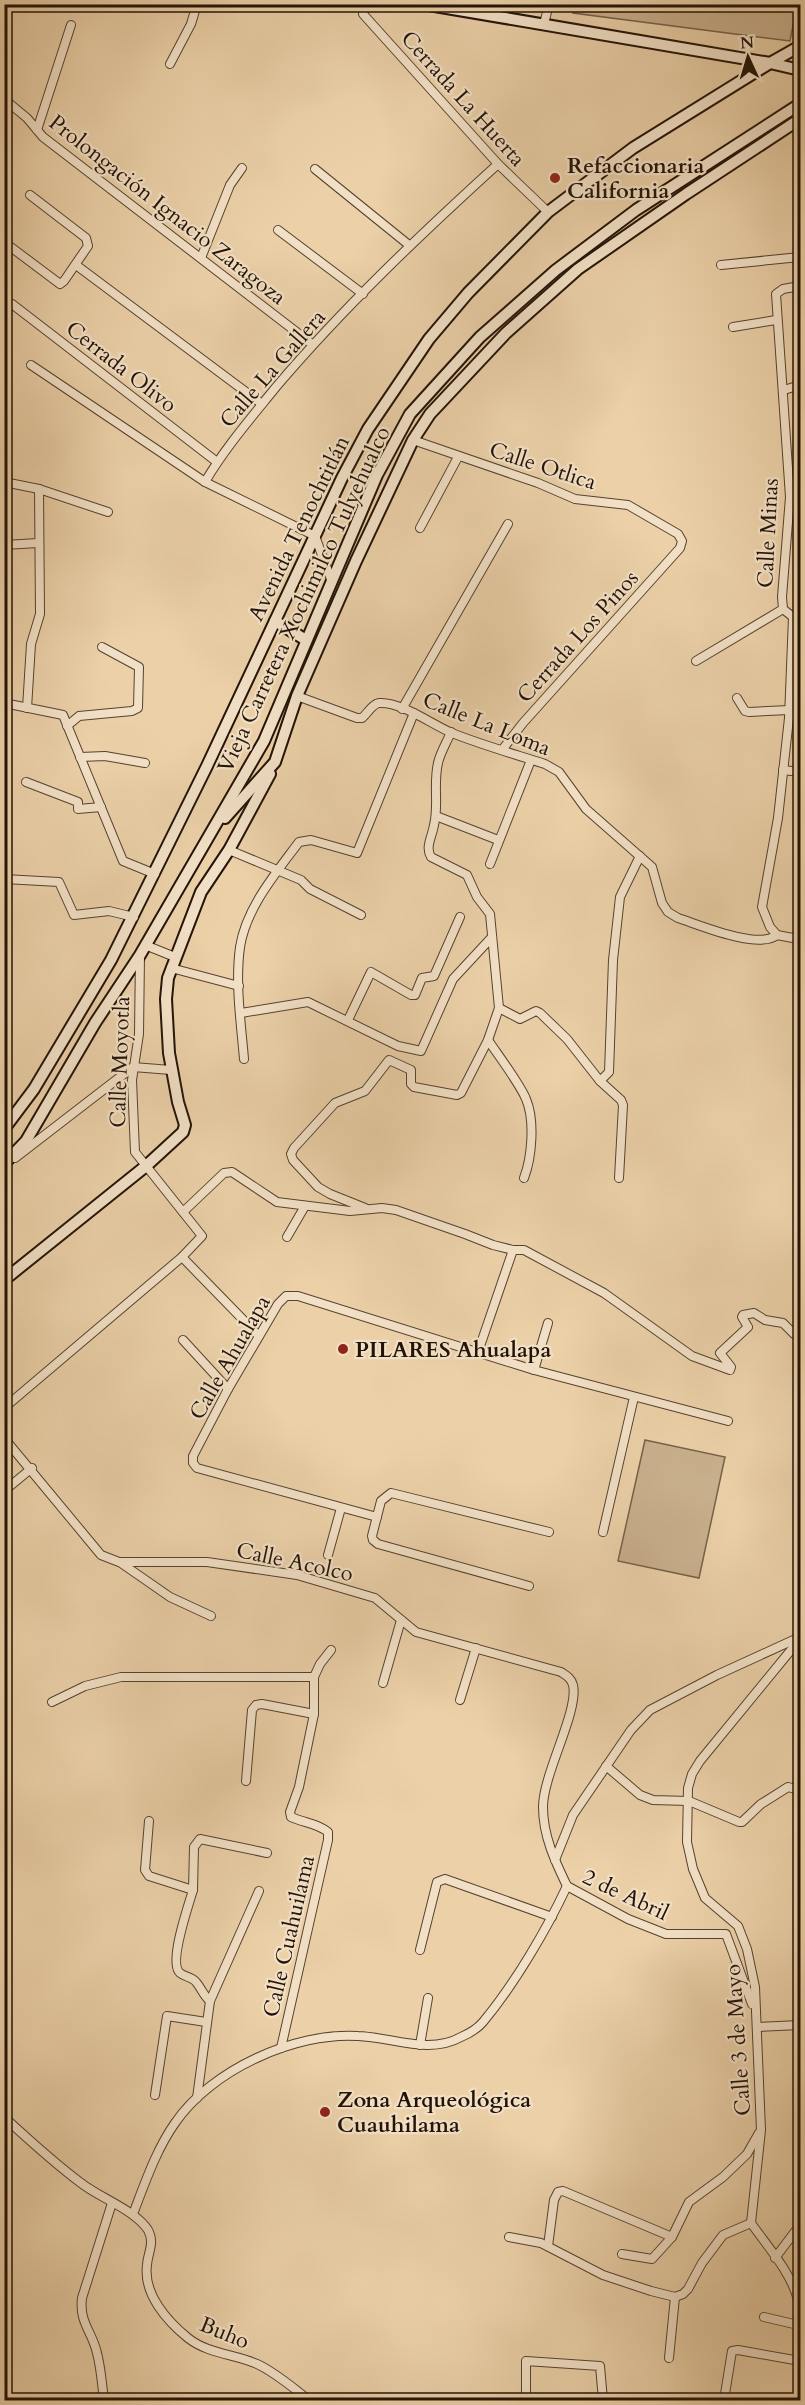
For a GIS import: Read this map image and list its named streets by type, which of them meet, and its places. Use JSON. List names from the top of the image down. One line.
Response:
{"streets":{"main road":["Avenida Tenochtitlán","Vieja Carretera Xochimilco Tulyehualco"],"street":["Cerrada La Huerta","Prolongación Ignacio Zaragoza","Cerrada Olivo","Calle La Gallera","Calle Otlica","Calle Minas","Cerrada Los Pinos","Calle La Loma","Calle Moyotla","Calle Ahualapa","Calle Acolco","2 de Abril","Calle Cuahuilama","Calle 3 de Mayo","Buho"]},"crossings":[["Cerrada La Huerta","Calle La Gallera"],["Cerrada La Huerta","Avenida Tenochtitlán"],["Prolongación Ignacio Zaragoza","Calle La Gallera"],["Cerrada Olivo","Calle La Gallera"],["Calle Otlica","Cerrada Los Pinos"],["Calle Minas","Calle La Loma"],["Vieja Carretera Xochimilco Tulyehualco","Calle Moyotla"],["Cerrada Los Pinos","Calle La Loma"],["2 de Abril","Calle 3 de Mayo"]],"places":["Refaccionaria California","PILARES Ahualapa","Zona Arqueológica Cuauhilama"],"north":"top"}
